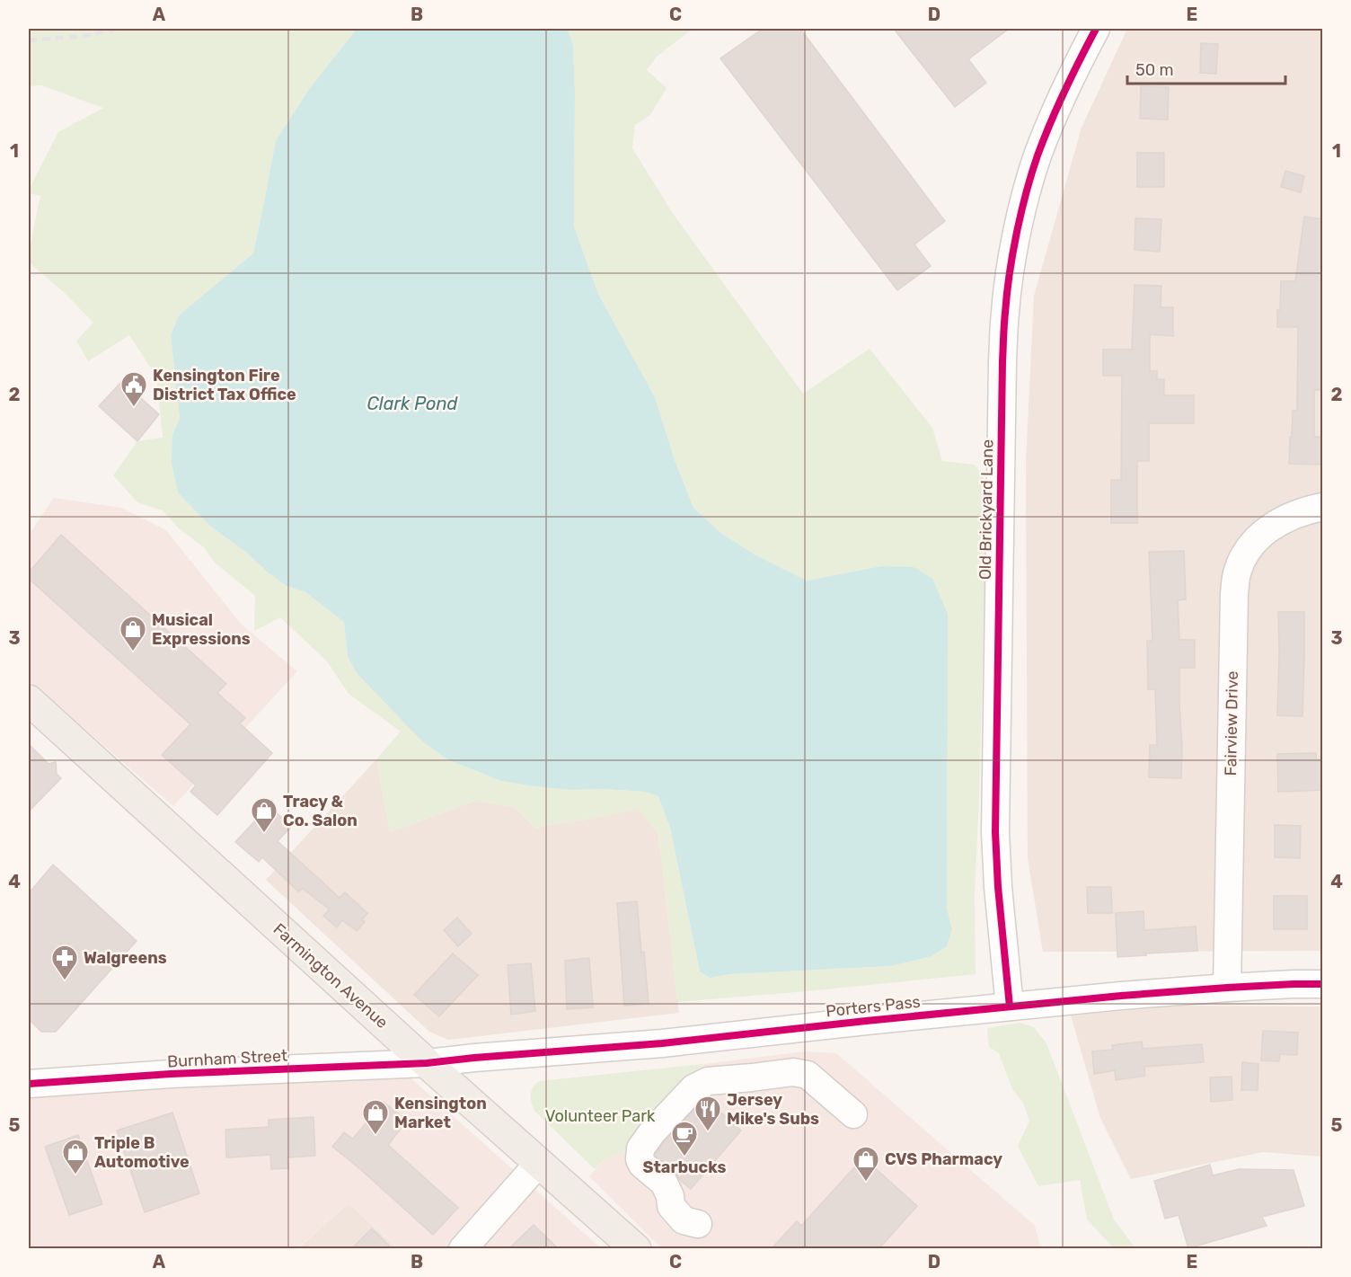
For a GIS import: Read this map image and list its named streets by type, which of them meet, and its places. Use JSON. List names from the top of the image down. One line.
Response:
{"streets":{"main road":["Farmington Avenue"],"street":["Old Brickyard Lane","Fairview Drive","Porters Pass","Burnham Street"]},"crossings":[["Old Brickyard Lane","Porters Pass"],["Fairview Drive","Porters Pass"],["Farmington Avenue","Porters Pass"],["Farmington Avenue","Burnham Street"],["Porters Pass","Burnham Street"]],"water":["Clark Pond"],"parks":["Volunteer Park"],"places":{"public building":["Kensington Fire District Tax Office"],"shop":["Musical Expressions","Tracy & Co. Salon","Kensington Market","Triple B Automotive","CVS Pharmacy"],"pharmacy":["Walgreens"],"restaurant":["Jersey Mike's Subs"],"cafe":["Starbucks"]},"scale_bar":"50 m","grid":{"columns":["A","B","C","D","E"],"rows":["1","2","3","4","5"]}}
